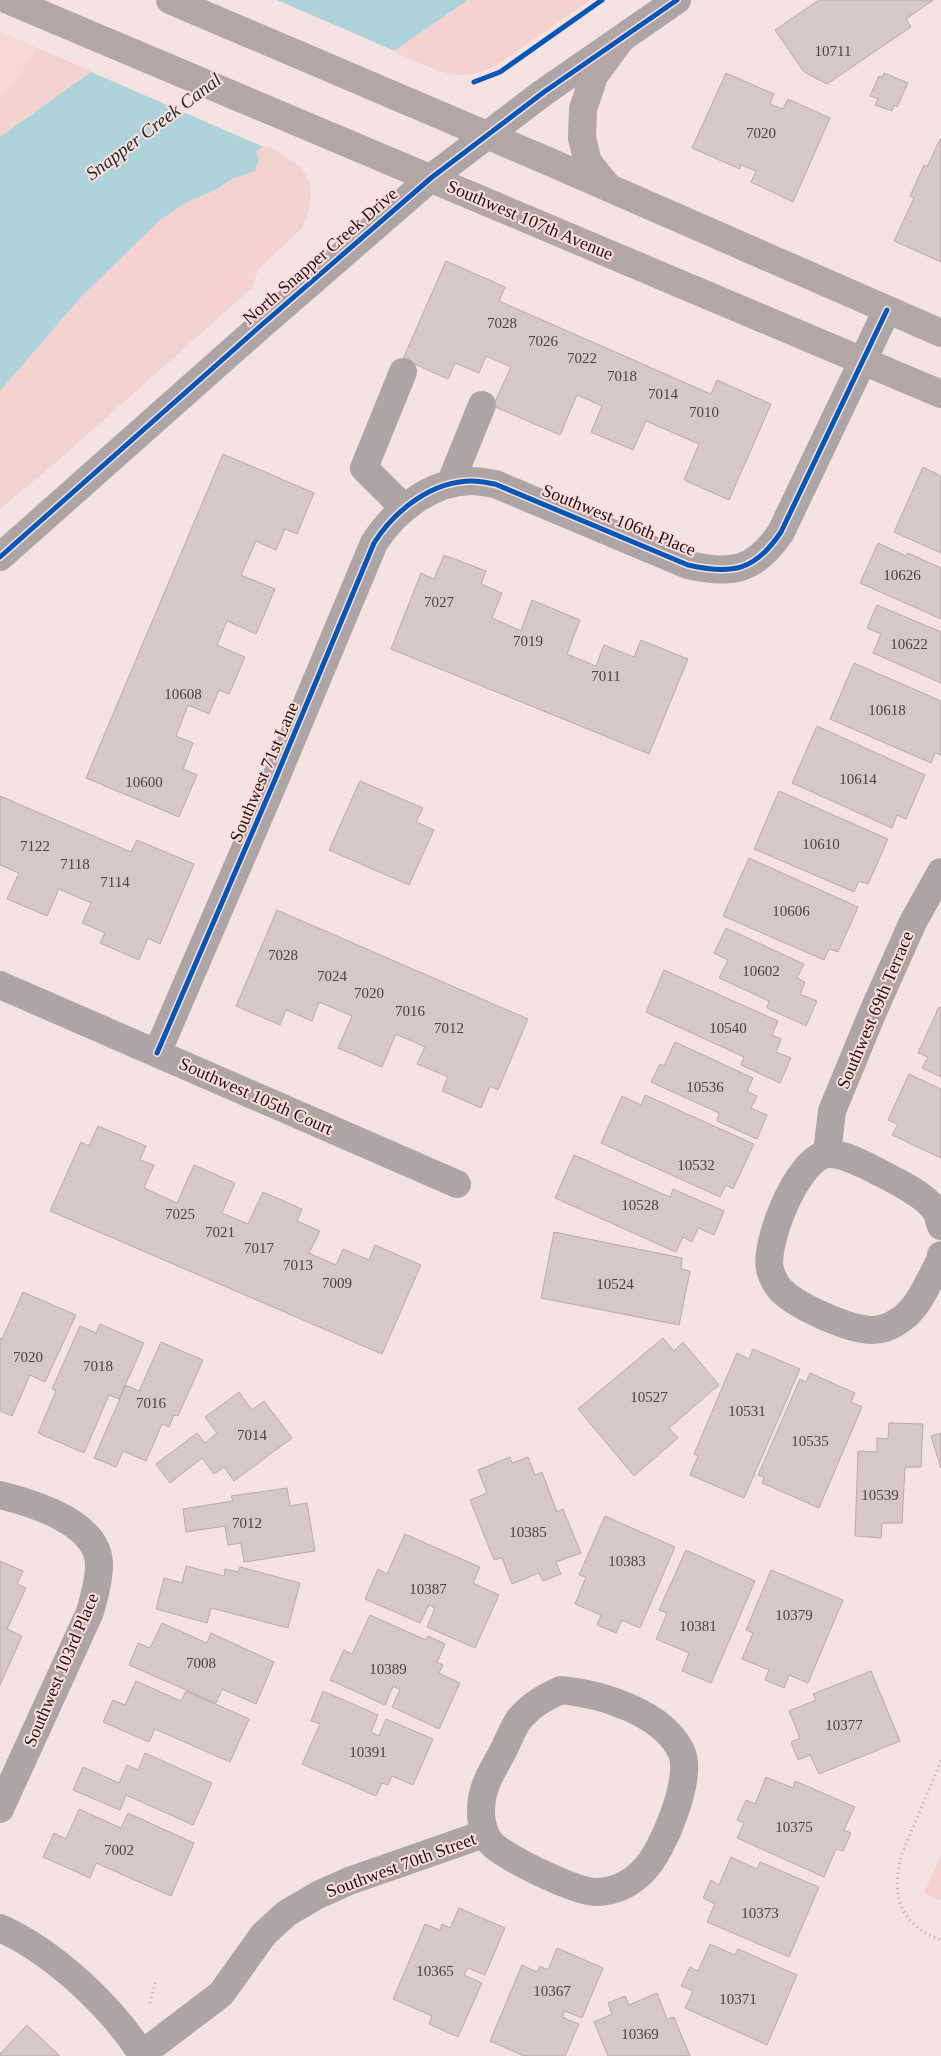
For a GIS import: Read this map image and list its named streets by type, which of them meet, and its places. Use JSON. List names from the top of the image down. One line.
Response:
{"streets":{"main road":["Southwest 107th Avenue"],"street":["North Snapper Creek Drive","Southwest 106th Place","Southwest 71st Lane","Southwest 69th Terrace","Southwest 105th Court","Southwest 103rd Place","Southwest 70th Street"]},"crossings":[["Southwest 107th Avenue","North Snapper Creek Drive"],["Southwest 107th Avenue","Southwest 106th Place"],["Southwest 106th Place","Southwest 71st Lane"],["Southwest 71st Lane","Southwest 105th Court"]],"water":["Snapper Creek Canal"],"house_numbers":["10711","7020","7028","7026","7022","7018","7014","7010","10626","7027","7019","10622","7011","10608","10618","10614","10600","10610","7122","7118","7114","10606","7028","10602","7024","7020","7016","7012","10540","10536","10532","10528","7025","7021","7017","7013","7009","10524","7020","7018","10527","7016","10531","7014","10535","10539","7012","10385","10383","10387","10379","10381","7008","10389","10377","10391","10375","7002","10373","10365","10367","10371","10369"]}
